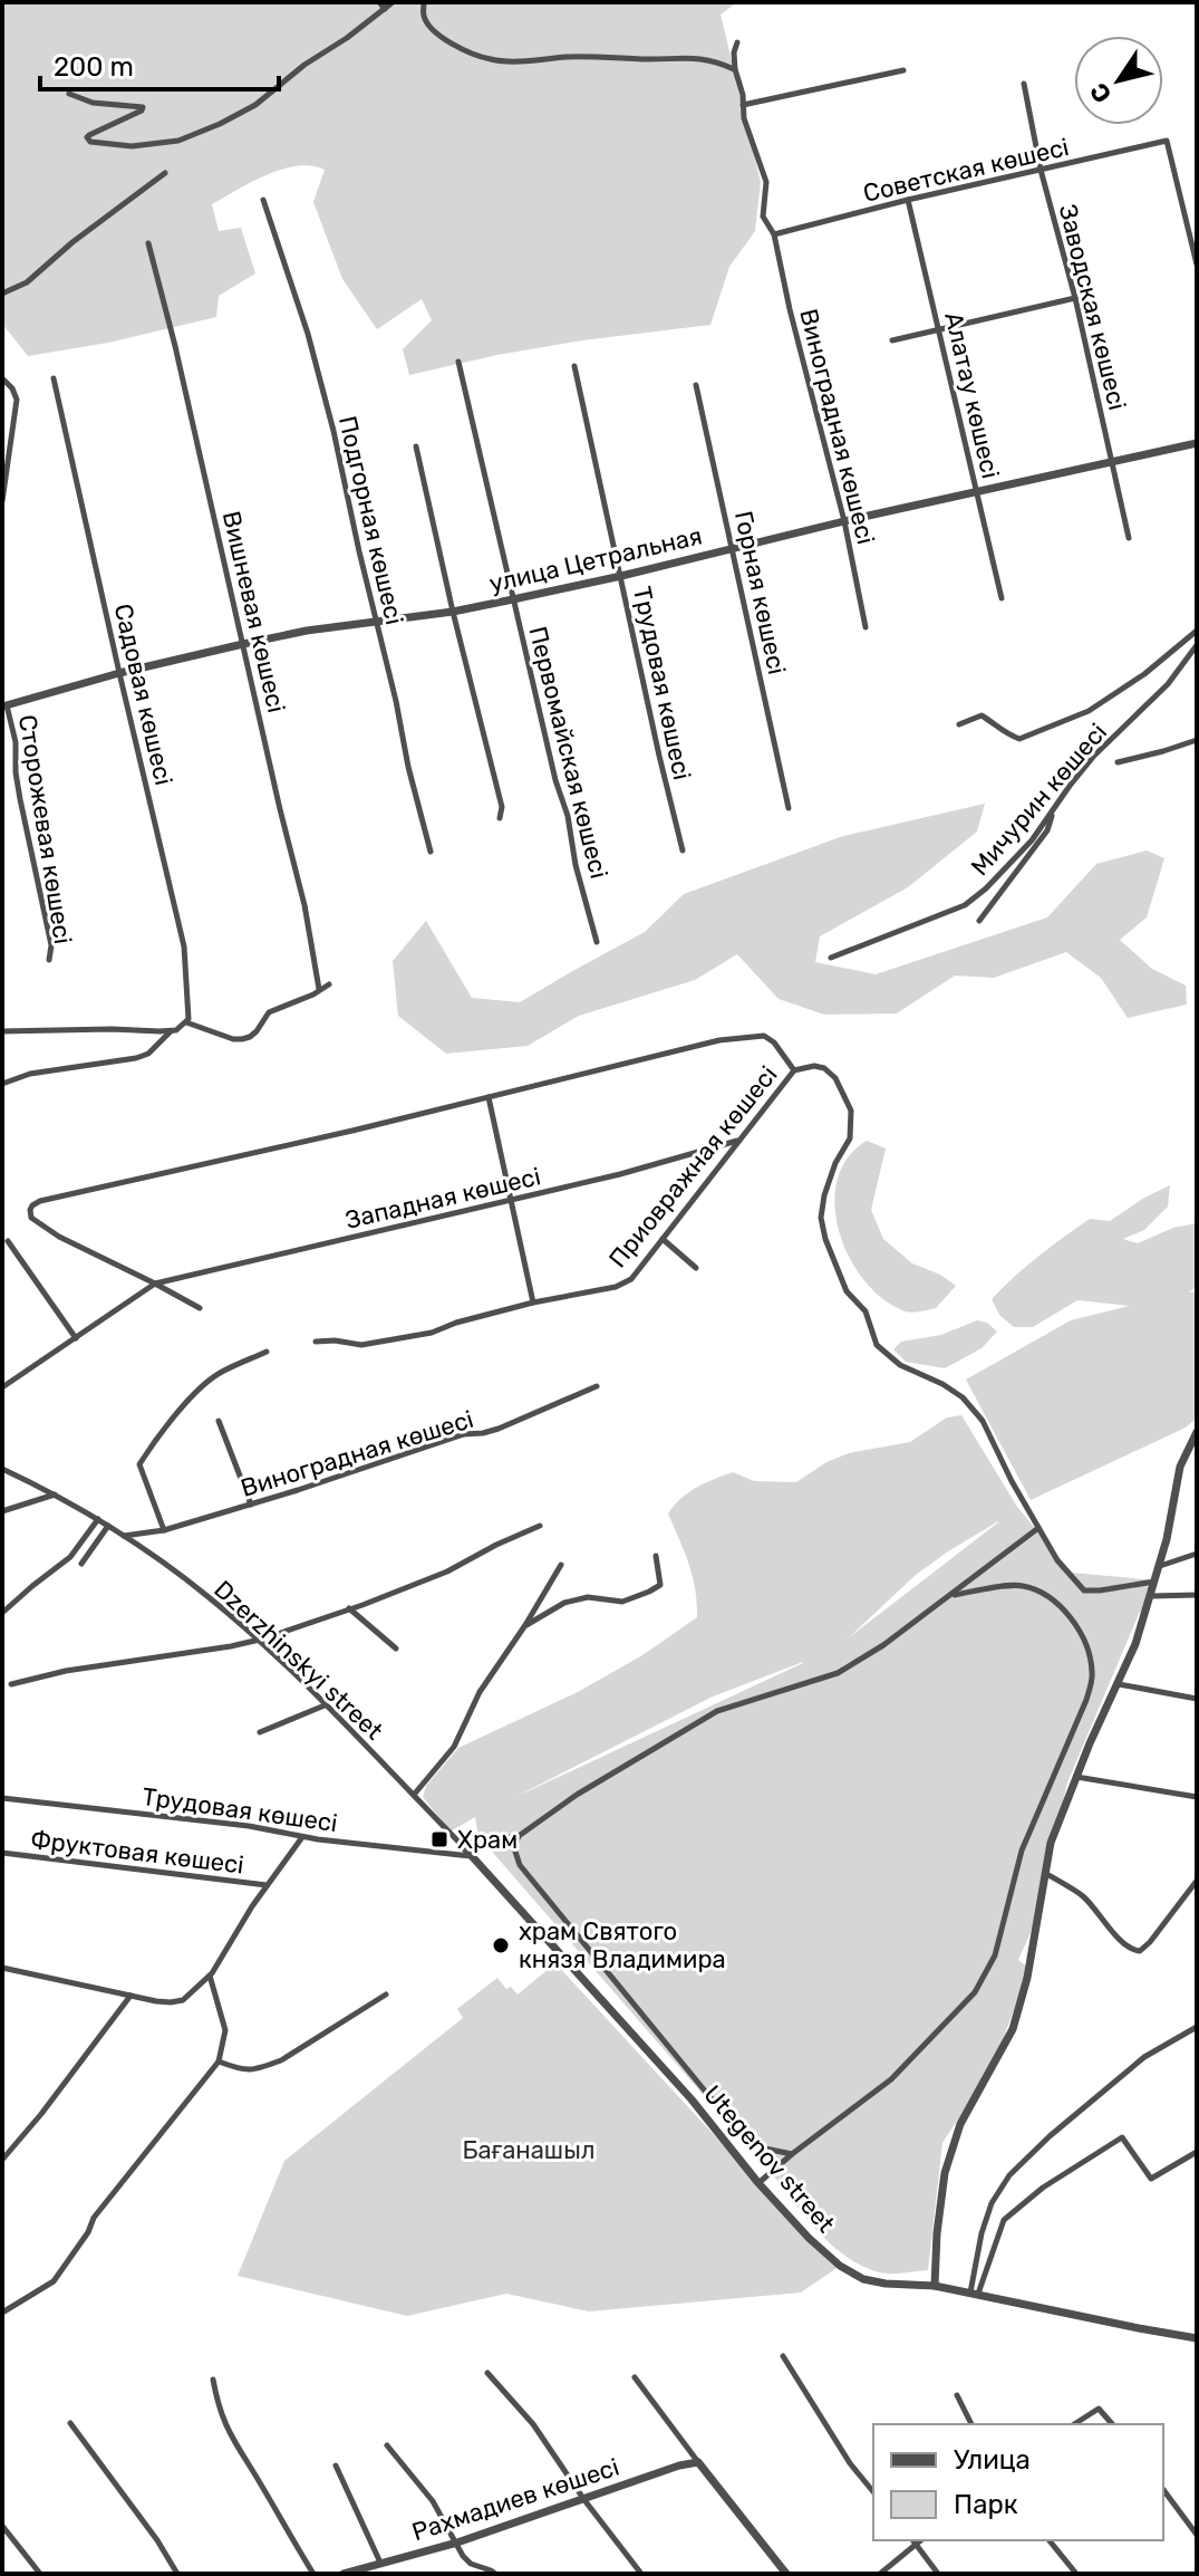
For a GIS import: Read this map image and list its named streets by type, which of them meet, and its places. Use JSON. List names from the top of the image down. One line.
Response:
{"streets":{"street":["Советская көшесі","Заводская көшесі","Алатау көшесі","Виноградная көшесі","Подгорная көшесі","улица Цетральная","Горная көшесі","Вишневая көшесі","Трудовая көшесі","Садовая көшесі","Первомайская көшесі","Мичурин көшесі","Сторожевая көшесі","Приовражная көшесі","Западная көшесі","Dzerzhinskyi street","Фруктовая көшесі","Utegenov street","Рахмадиев көшесі"]},"crossings":[["Советская көшесі","Заводская көшесі"],["Советская көшесі","Алатау көшесі"],["Советская көшесі","Виноградная көшесі"],["Заводская көшесі","улица Цетральная"],["Алатау көшесі","улица Цетральная"],["Виноградная көшесі","улица Цетральная"],["Виноградная көшесі","Dzerzhinskyi street"],["Подгорная көшесі","улица Цетральная"],["улица Цетральная","Горная көшесі"],["улица Цетральная","Вишневая көшесі"],["улица Цетральная","Трудовая көшесі"],["улица Цетральная","Садовая көшесі"],["улица Цетральная","Первомайская көшесі"],["улица Цетральная","Сторожевая көшесі"],["Трудовая көшесі","Utegenov street"],["Приовражная көшесі","Западная көшесі"],["Dzerzhinskyi street","Utegenov street"]],"parks":["Бағанашыл"],"places":{"transit":["Храм"],"other":["храм Святого князя Владимира"]},"legend":["Улица","Парк"],"scale_bar":"200 m","north":"bottom left"}
